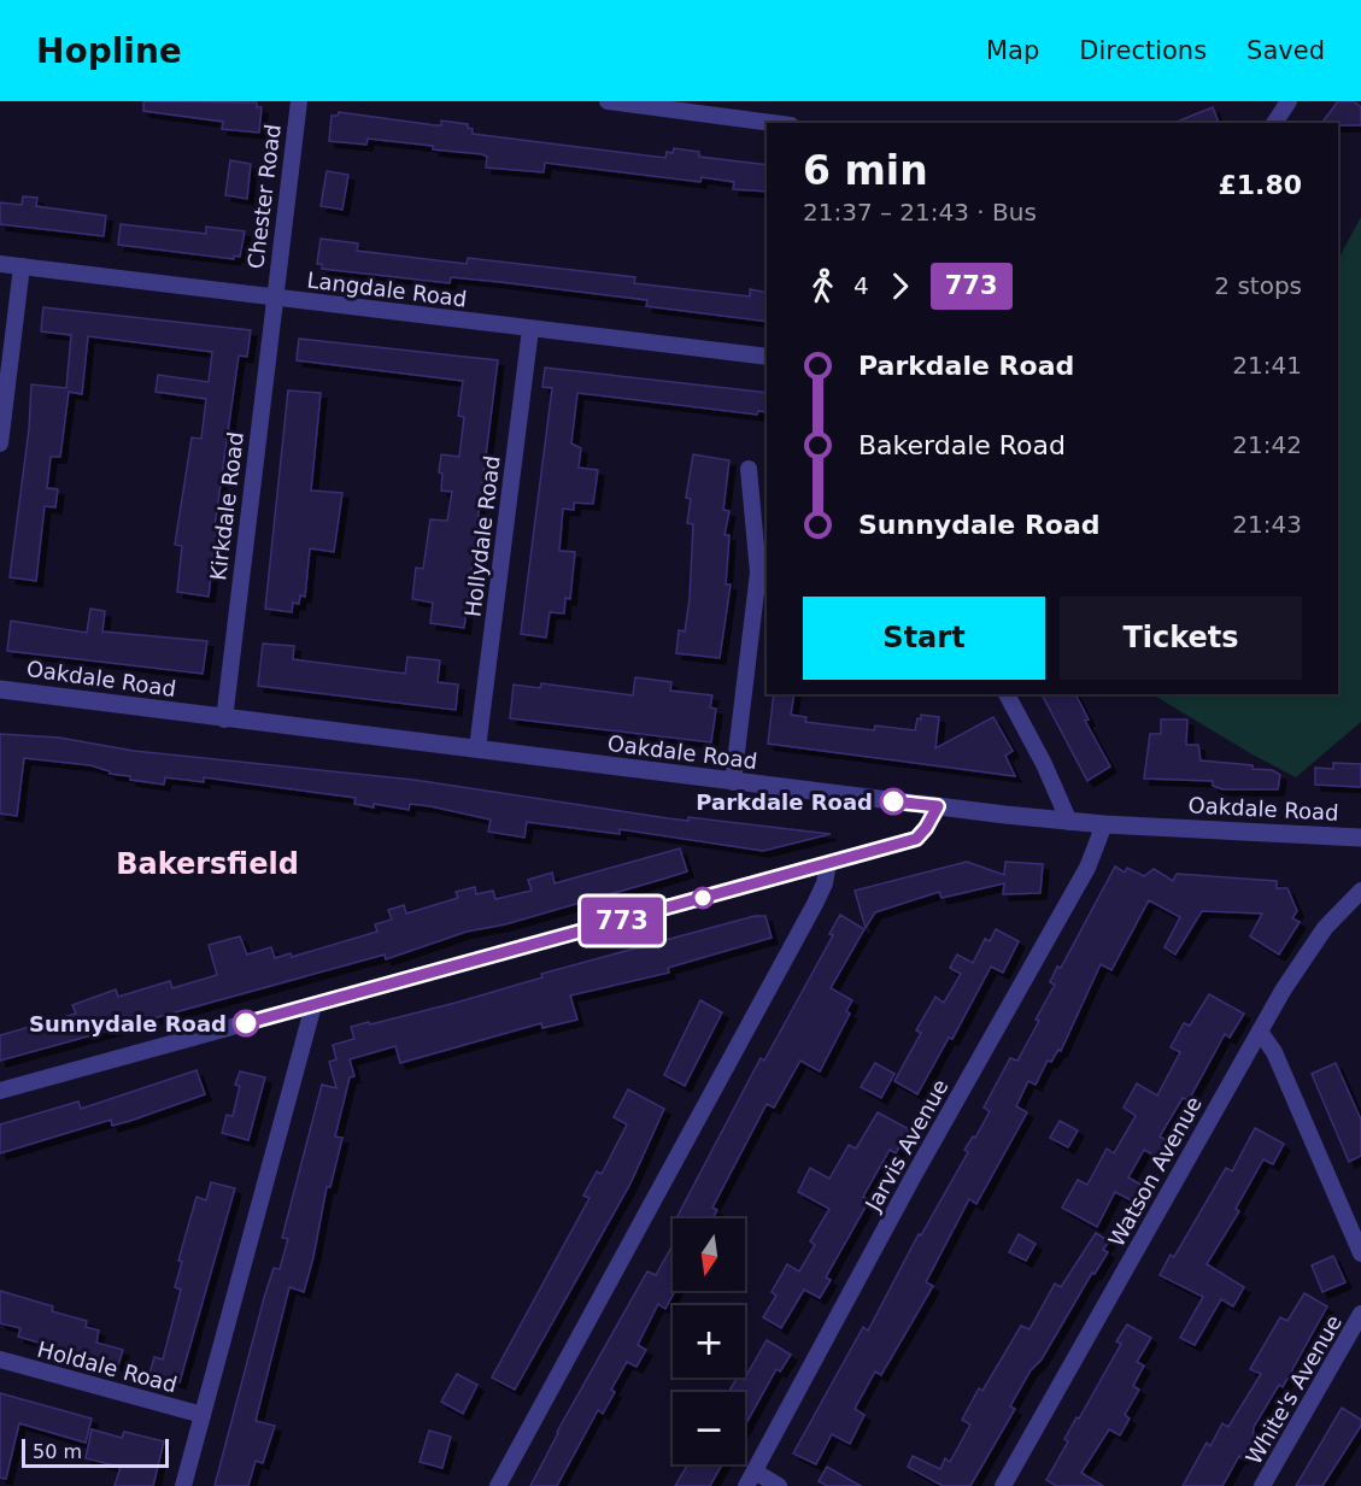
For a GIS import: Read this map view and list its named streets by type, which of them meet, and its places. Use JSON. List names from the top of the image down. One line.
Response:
{"streets":{"street":["Chester Road","Langdale Road","Kirkdale Road","Hollydale Road","Oakdale Road","Jarvis Avenue","Watson Avenue","Holdale Road","White's Avenue"]},"crossings":[["Chester Road","Langdale Road"],["Chester Road","Kirkdale Road"],["Langdale Road","Kirkdale Road"],["Langdale Road","Hollydale Road"],["Kirkdale Road","Oakdale Road"],["Hollydale Road","Oakdale Road"],["Oakdale Road","Jarvis Avenue"]],"districts":["Bakersfield"],"places":["Parkdale Road","Sunnydale Road"],"lines":["bus line 773"],"scale_bar":"50 m","north":"bottom","page":{"header":"Hopline","nav":["Map","Directions","Saved"],"on_map":"773","heading":["6 min","21:37 – 21:43 · Bus","£1.80"],"legs":["4","773","2 stops"],"list":[{"name":"Parkdale Road","value":"21:41"},{"name":"Bakerdale Road","value":"21:42"},{"name":"Sunnydale Road","value":"21:43"}],"buttons":["Start","Tickets"],"map_buttons":["+","−"],"scale":"50 m"}}
